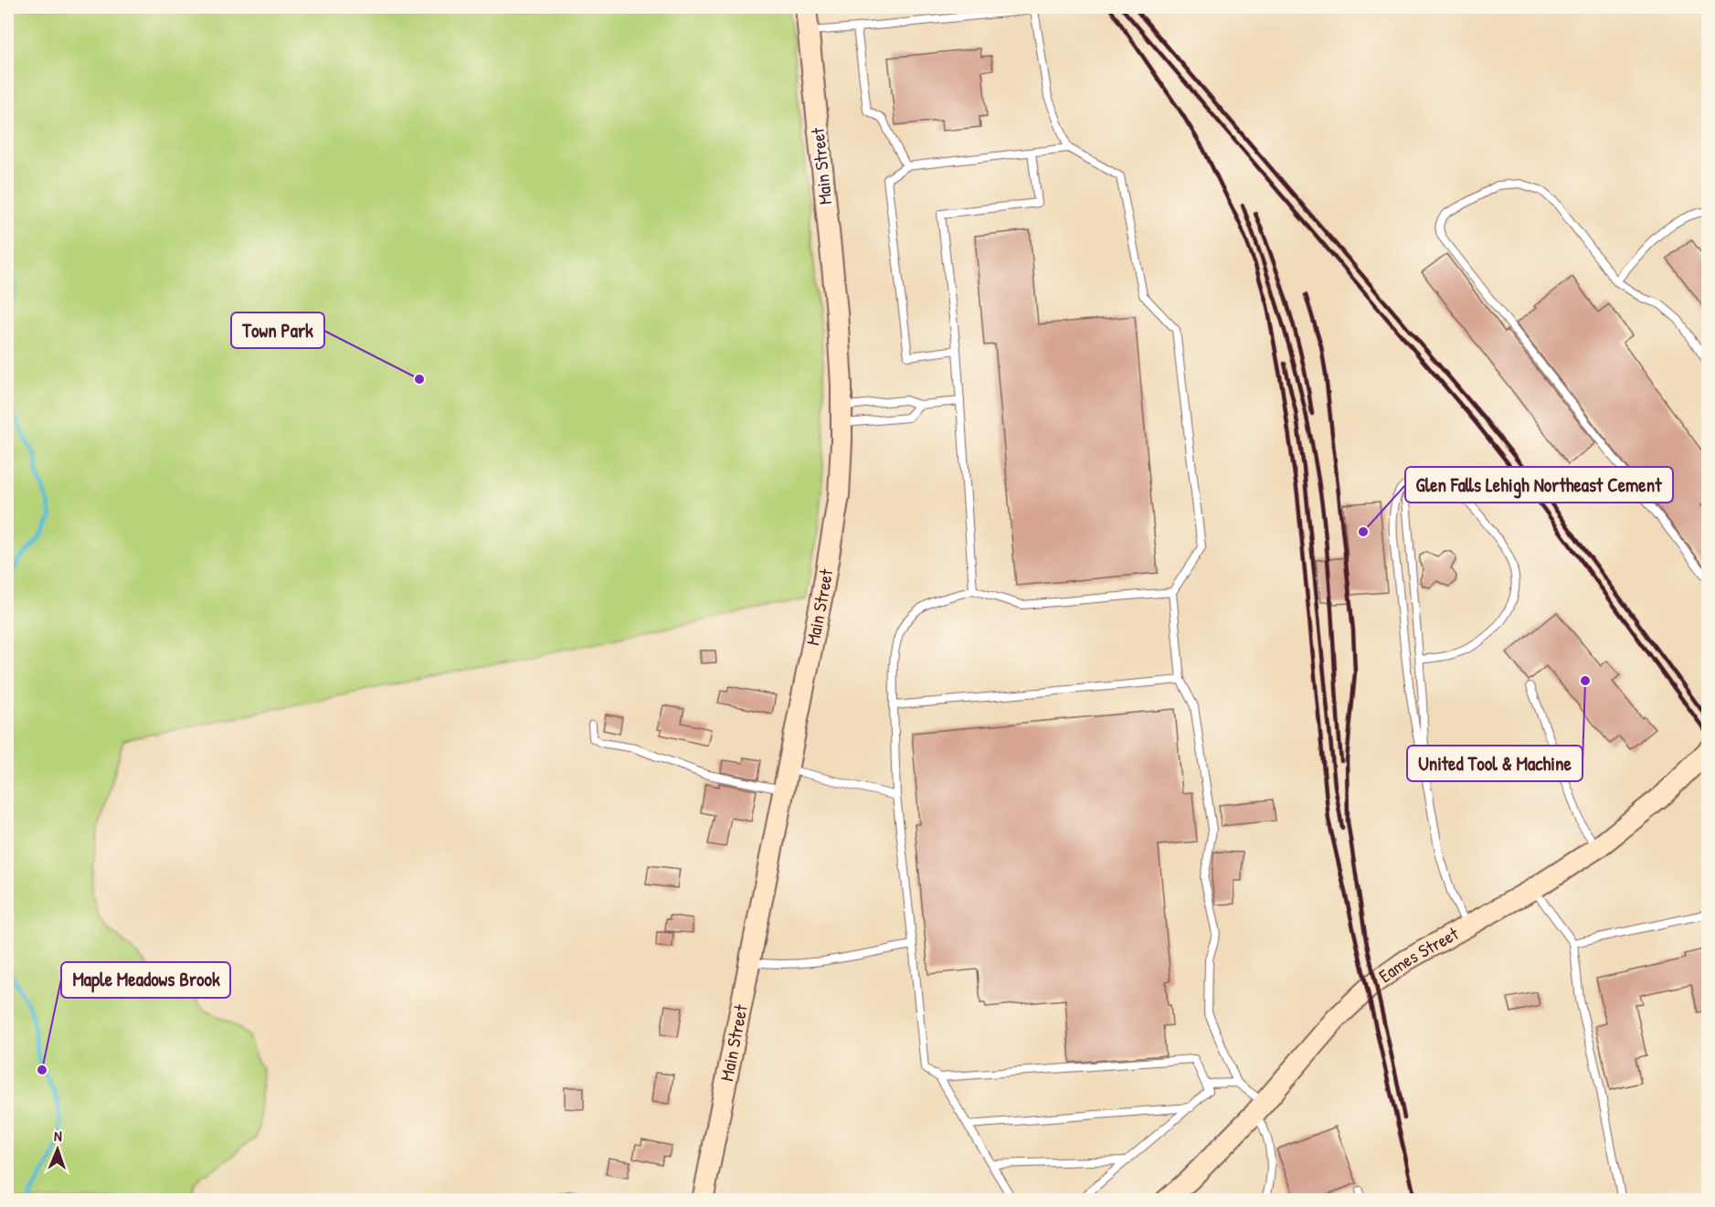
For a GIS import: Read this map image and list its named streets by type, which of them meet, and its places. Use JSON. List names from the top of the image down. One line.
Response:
{"streets":{"main road":["Main Street","Eames Street"]},"places":["Town Park","Glen Falls Lehigh Northeast Cement","United Tool & Machine","Maple Meadows Brook"],"north":"top"}
